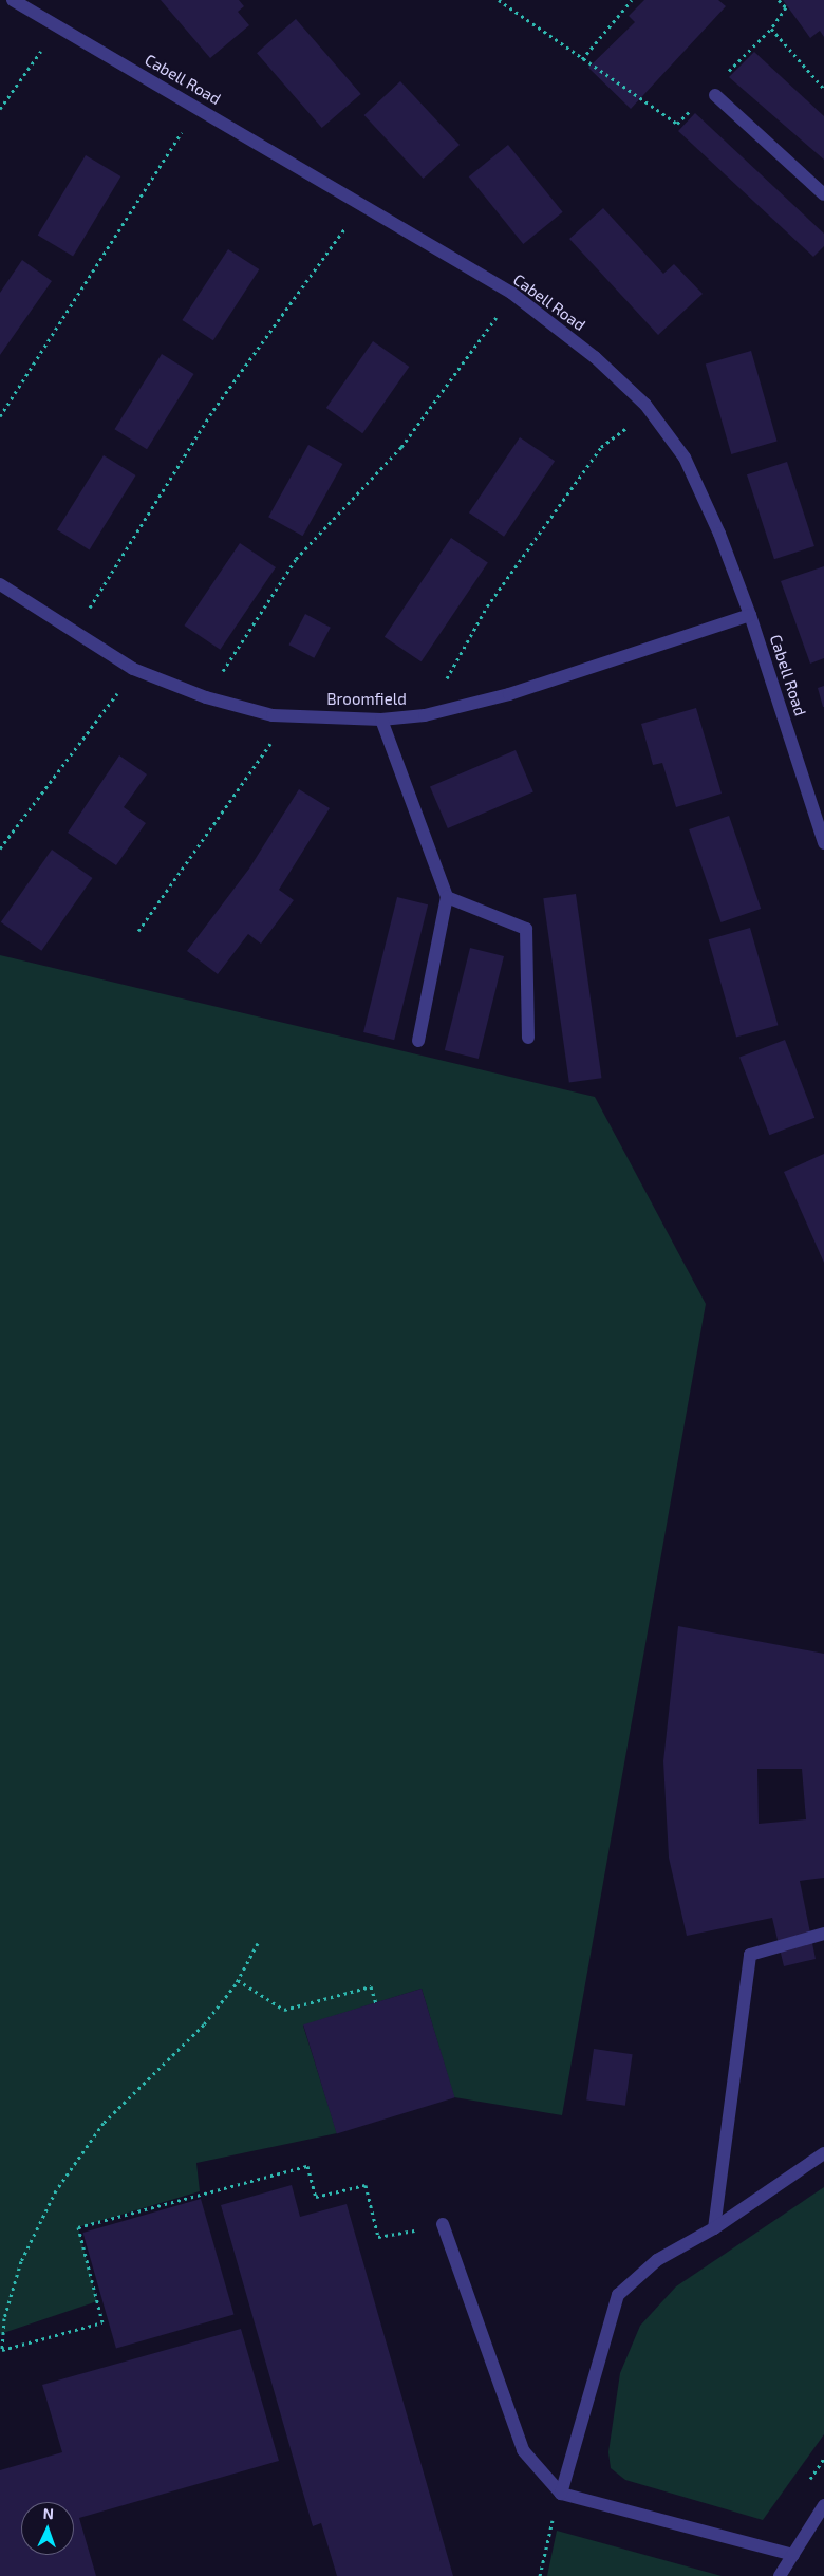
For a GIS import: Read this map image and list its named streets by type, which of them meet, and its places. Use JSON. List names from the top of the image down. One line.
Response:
{"streets":{"street":["Cabell Road","Broomfield"]},"crossings":[["Cabell Road","Broomfield"]],"north":"top"}
